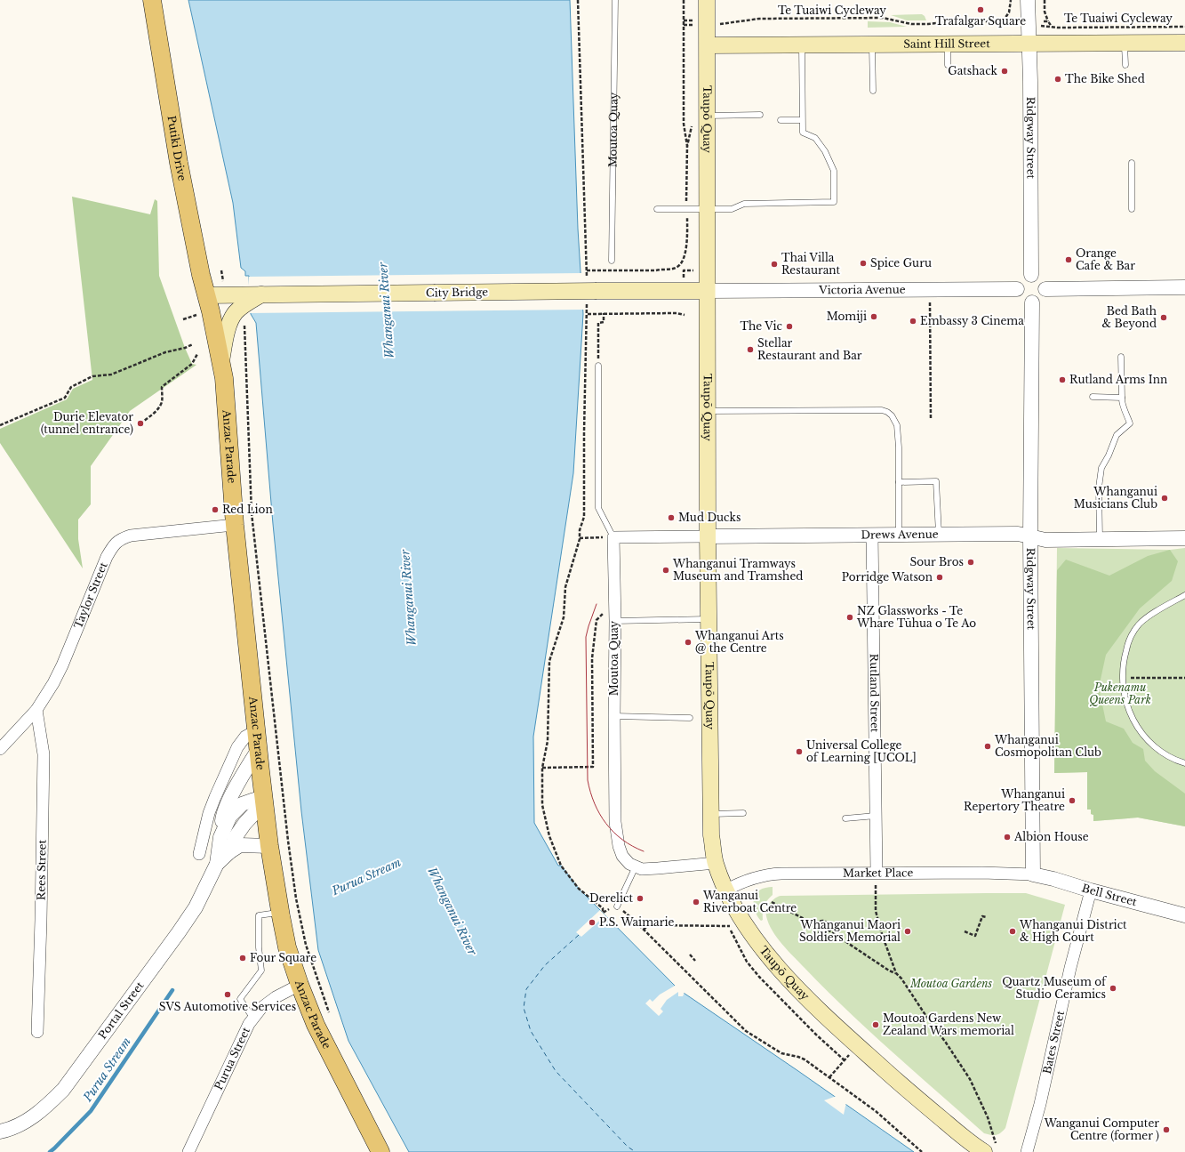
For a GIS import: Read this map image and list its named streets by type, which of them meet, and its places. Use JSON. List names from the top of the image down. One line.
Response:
{"streets":{"main road":["Saint Hill Street","Taupō Quay","Putiki Drive","City Bridge","Anzac Parade"],"street":["Moutoa Quay","Ridgway Street","Victoria Avenue","Drews Avenue","Taylor Street","Rutland Street","Rees Street","Market Place","Bell Street","Portal Street","Bates Street","Purua Street"],"path":["Te Tuaiwi Cycleway"]},"crossings":[["Saint Hill Street","Taupō Quay"],["Saint Hill Street","Ridgway Street"],["Taupō Quay","Victoria Avenue"],["Taupō Quay","City Bridge"],["Taupō Quay","Drews Avenue"],["Taupō Quay","Market Place"],["Moutoa Quay","Drews Avenue"],["Ridgway Street","Victoria Avenue"],["Ridgway Street","Drews Avenue"],["Ridgway Street","Market Place"],["Ridgway Street","Bell Street"],["Putiki Drive","City Bridge"],["Putiki Drive","Anzac Parade"],["Victoria Avenue","City Bridge"],["City Bridge","Anzac Parade"],["Anzac Parade","Taylor Street"],["Anzac Parade","Portal Street"],["Anzac Parade","Purua Street"],["Drews Avenue","Rutland Street"],["Taylor Street","Rees Street"],["Rutland Street","Market Place"],["Market Place","Bell Street"],["Bell Street","Bates Street"]],"water":["Whanganui River","Purua Stream"],"parks":["Pukenamu Queens Park","Moutoa Gardens"],"places":["Trafalgar Square","Gatshack","The Bike Shed","Orange Cafe & Bar","Spice Guru","Thai Villa Restaurant","Momiji","Bed Bath & Beyond","Embassy 3 Cinema","The Vic","Stellar Restaurant and Bar","Rutland Arms Inn","Durie Elevator (tunnel entrance)","Whanganui Musicians Club","Red Lion","Mud Ducks","Sour Bros","Whanganui Tramways Museum and Tramshed","Porridge Watson","NZ Glassworks - Te Whare Tūhua o Te Ao","Whanganui Arts @ the Centre","Whanganui Cosmopolitan Club","Universal College of Learning [UCOL]","Whanganui Repertory Theatre","Albion House","Derelict","Wanganui Riverboat Centre","P.S. Waimarie","Whanganui Maori Soldiers Memorial","Whanganui District & High Court","Four Square","Quartz Museum of Studio Ceramics","SVS Automotive Services","Moutoa Gardens New Zealand Wars memorial","Wanganui Computer Centre (former )"]}
